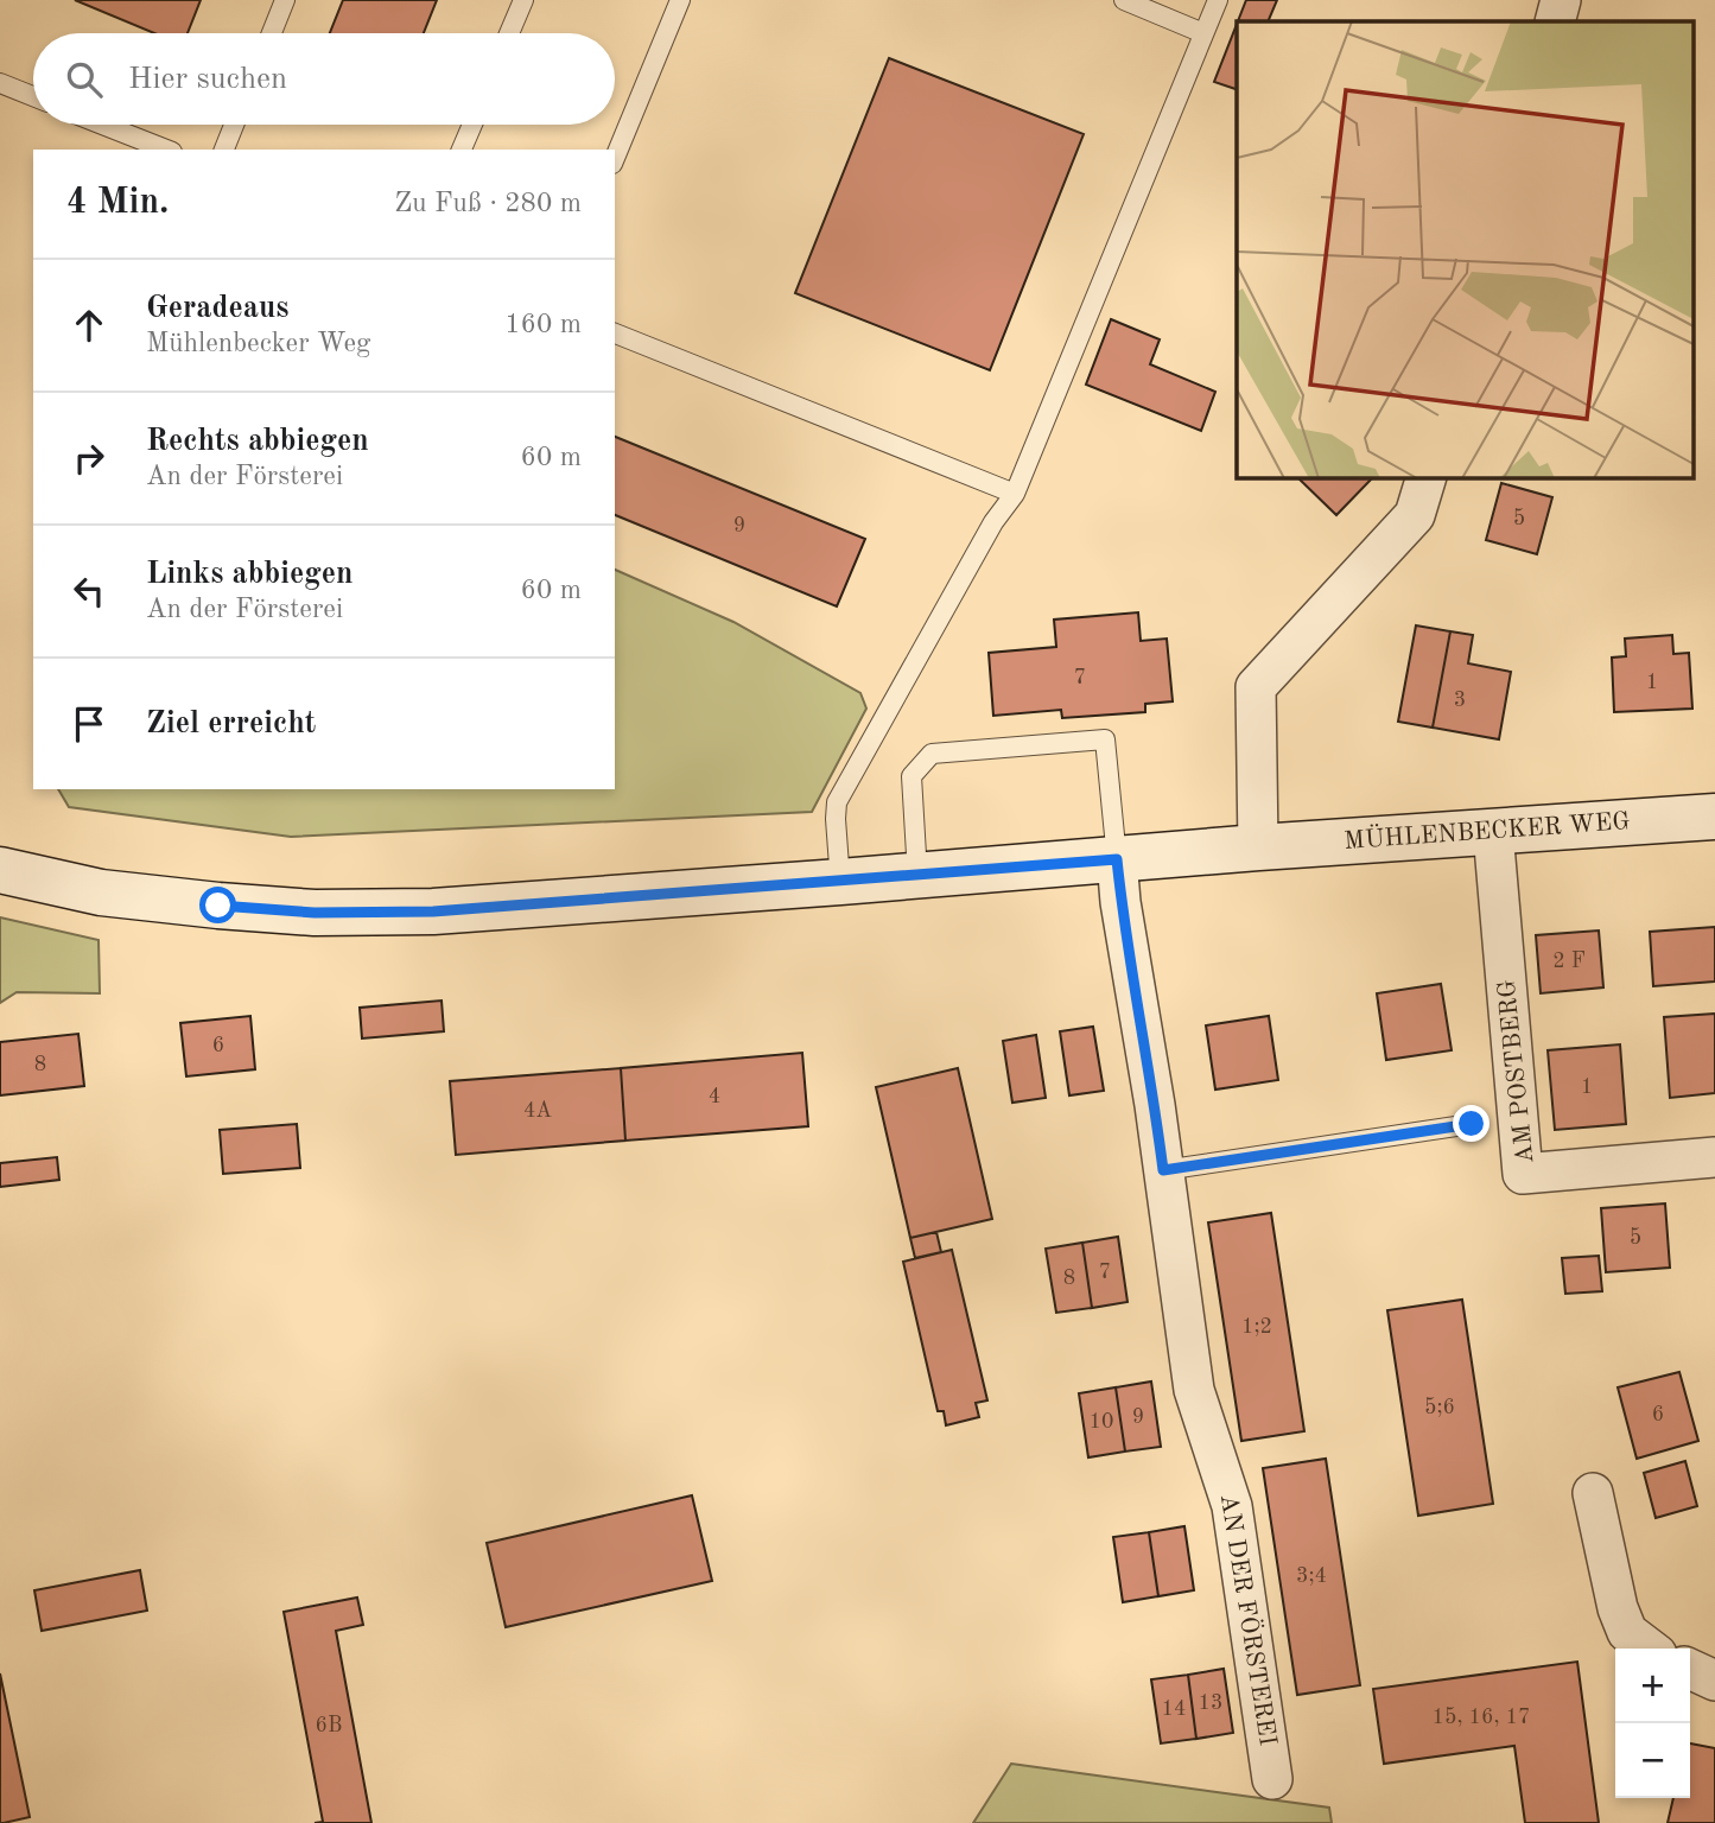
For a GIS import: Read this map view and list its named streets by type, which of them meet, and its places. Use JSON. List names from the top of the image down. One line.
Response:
{"streets":{"main road":["MÜHLENBECKER WEG"],"street":["AM POSTBERG","AN DER FÖRSTEREI"]},"crossings":[["MÜHLENBECKER WEG","AM POSTBERG"],["MÜHLENBECKER WEG","AN DER FÖRSTEREI"]],"house_numbers":["5","9","7","1","3","2 F","6","8","1","4","4A","5","7","8","1;2","5;6","6","9","10","3;4","13","14","15, 16, 17","6B"],"page":{"search":"Hier suchen","heading":["4 Min.","Zu Fuß · 280 m"],"list":[["Geradeaus","Mühlenbecker Weg","160 m"],["Rechts abbiegen","An der Försterei","60 m"],["Links abbiegen","An der Försterei","60 m"],"Ziel erreicht"],"map_buttons":["+","−"]}}
